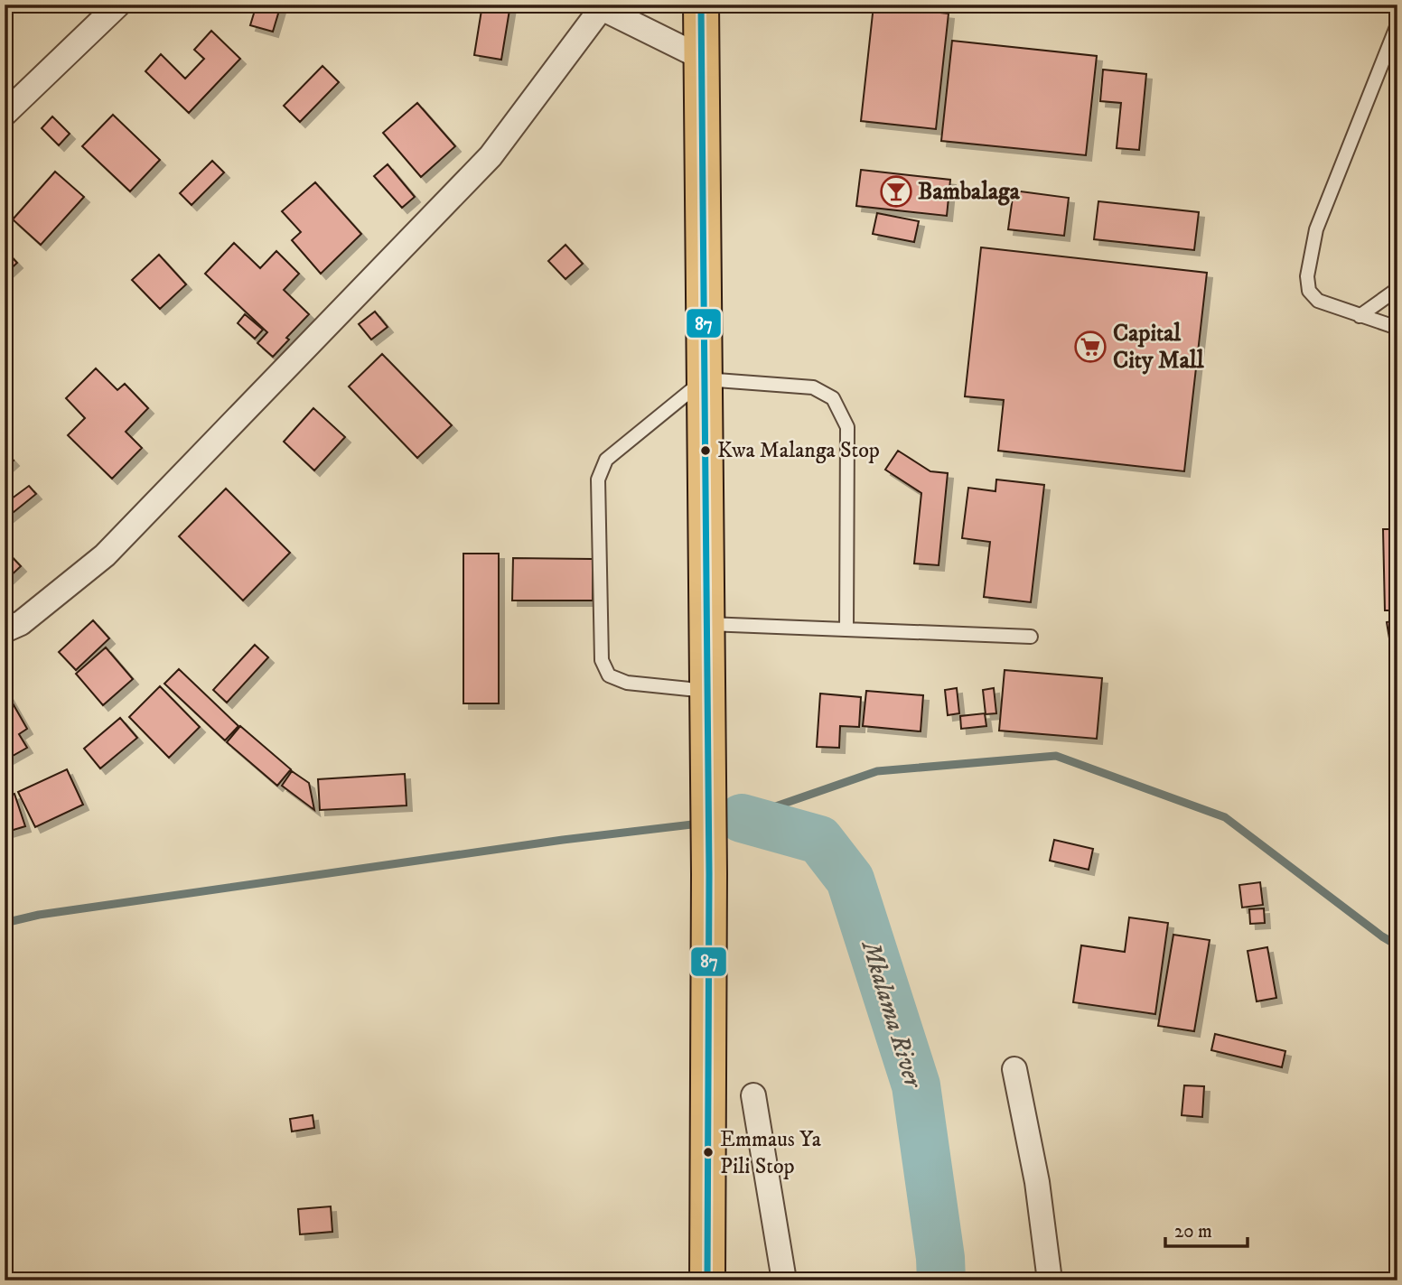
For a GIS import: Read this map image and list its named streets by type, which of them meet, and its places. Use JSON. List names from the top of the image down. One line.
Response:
{"water":["Mkalama River"],"places":{"bar":["Bambalaga"],"supermarket":["Capital City Mall"],"other":["Kwa Malanga Stop","Emmaus Ya Pili Stop"]},"lines":["transit line 87"],"scale_bar":"20 m"}
